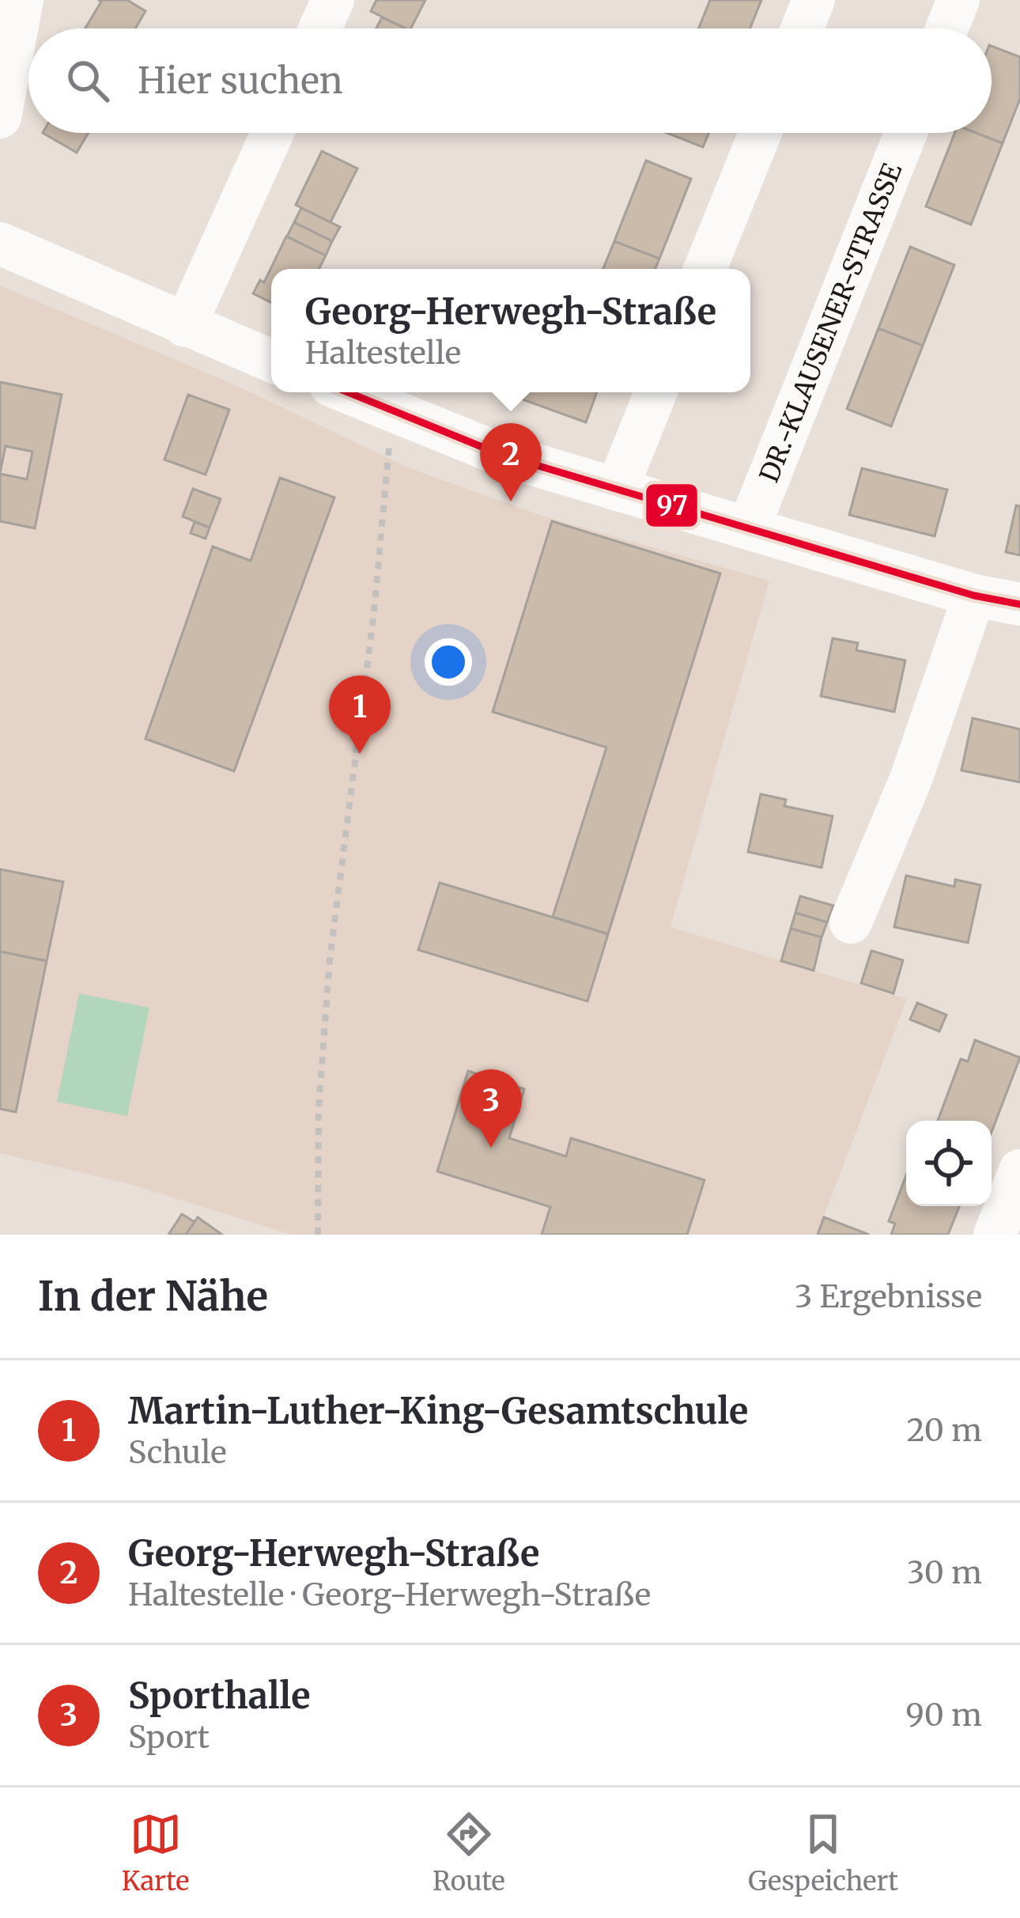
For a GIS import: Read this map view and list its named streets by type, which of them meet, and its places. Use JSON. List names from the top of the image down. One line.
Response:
{"streets":{"street":["DR.-KLAUSENER-STRASSE"]},"lines":["transit line 97"],"page":{"search":"Hier suchen","popup":["Georg-Herwegh-Straße","Haltestelle"],"pins":["2","1","3"],"heading":["In der Nähe","3 Ergebnisse"],"list":[{"mark":"1","name":"Martin-Luther-King-Gesamtschule","note":"Schule","value":"20 m"},{"mark":"2","name":"Georg-Herwegh-Straße","note":"Haltestelle · Georg-Herwegh-Straße","value":"30 m"},{"mark":"3","name":"Sporthalle","note":"Sport","value":"90 m"}],"nav":["Karte","Route","Gespeichert"]}}
